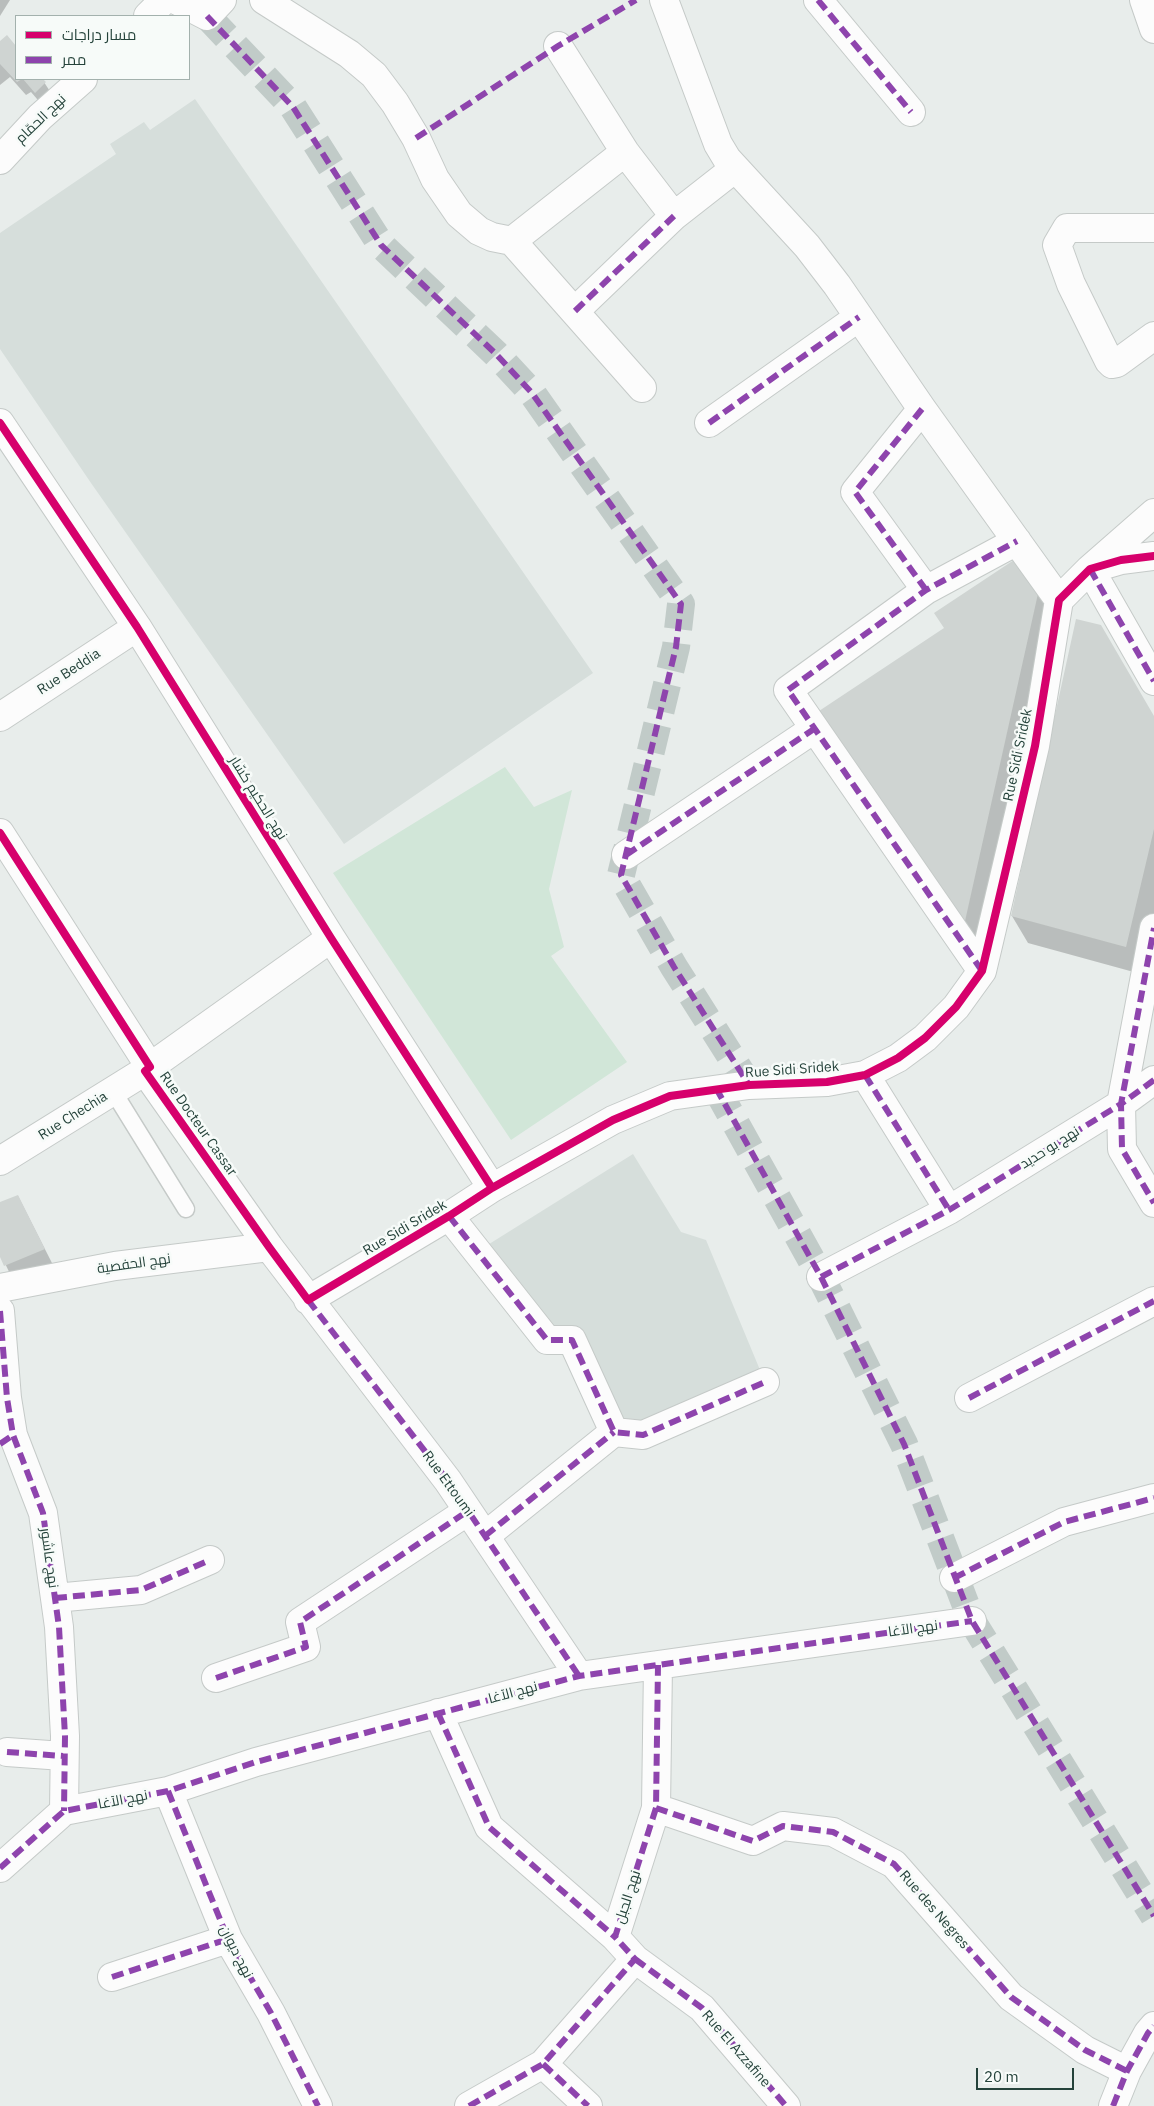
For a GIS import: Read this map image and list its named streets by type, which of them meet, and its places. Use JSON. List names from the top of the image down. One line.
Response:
{"streets":{"street":["نهج الحمّام","Rue Beddia","Rue Sidi Sridek","نهج الحكيم كسّار","Rue Chechia","Rue Docteur Cassar","نهج بو حديد","نهج الحفصية","Rue Ettoumi","نهج عاشور","نهج الآغا","نهج الجبل","Rue des Negres","نهج ديوان","Rue El Azzafine"]},"crossings":[["Rue Beddia","نهج الحكيم كسّار"],["Rue Sidi Sridek","نهج الحكيم كسّار"],["Rue Sidi Sridek","Rue Docteur Cassar"],["Rue Sidi Sridek","Rue Ettoumi"],["نهج الحكيم كسّار","Rue Chechia"],["Rue Chechia","Rue Docteur Cassar"],["Rue Docteur Cassar","نهج الحفصية"],["Rue Docteur Cassar","Rue Ettoumi"],["Rue Ettoumi","نهج الآغا"],["نهج عاشور","نهج الآغا"],["نهج الآغا","نهج الجبل"],["نهج الآغا","نهج ديوان"],["نهج الجبل","Rue des Negres"],["نهج الجبل","Rue El Azzafine"]],"legend":["مسار دراجات","ممر"],"scale_bar":"20 m"}
